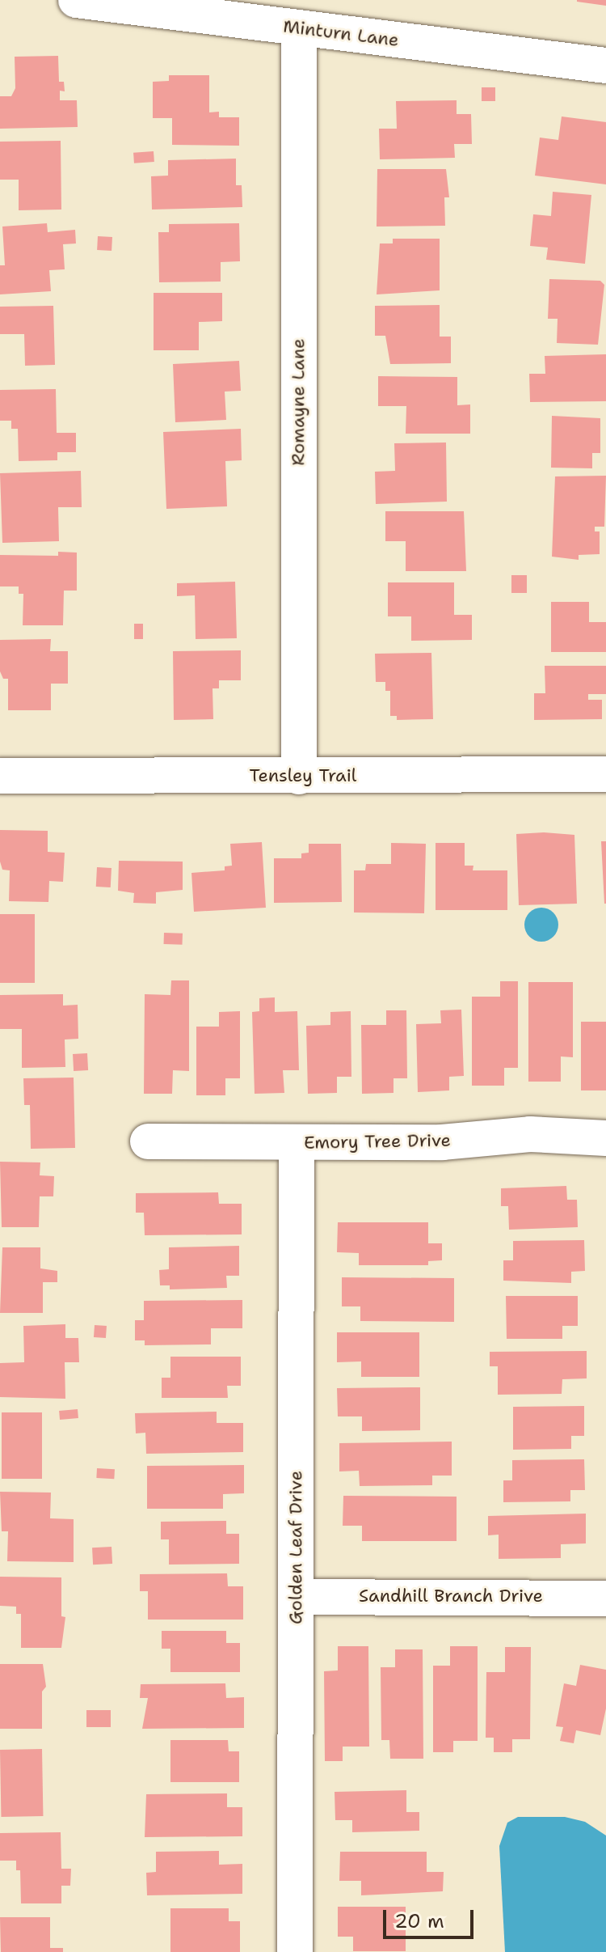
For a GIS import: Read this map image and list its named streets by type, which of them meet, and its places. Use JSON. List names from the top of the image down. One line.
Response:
{"streets":{"street":["Minturn Lane","Romayne Lane","Tensley Trail","Emory Tree Drive","Golden Leaf Drive","Sandhill Branch Drive"]},"crossings":[["Minturn Lane","Romayne Lane"],["Romayne Lane","Tensley Trail"],["Emory Tree Drive","Golden Leaf Drive"],["Golden Leaf Drive","Sandhill Branch Drive"]],"scale_bar":"20 m"}
